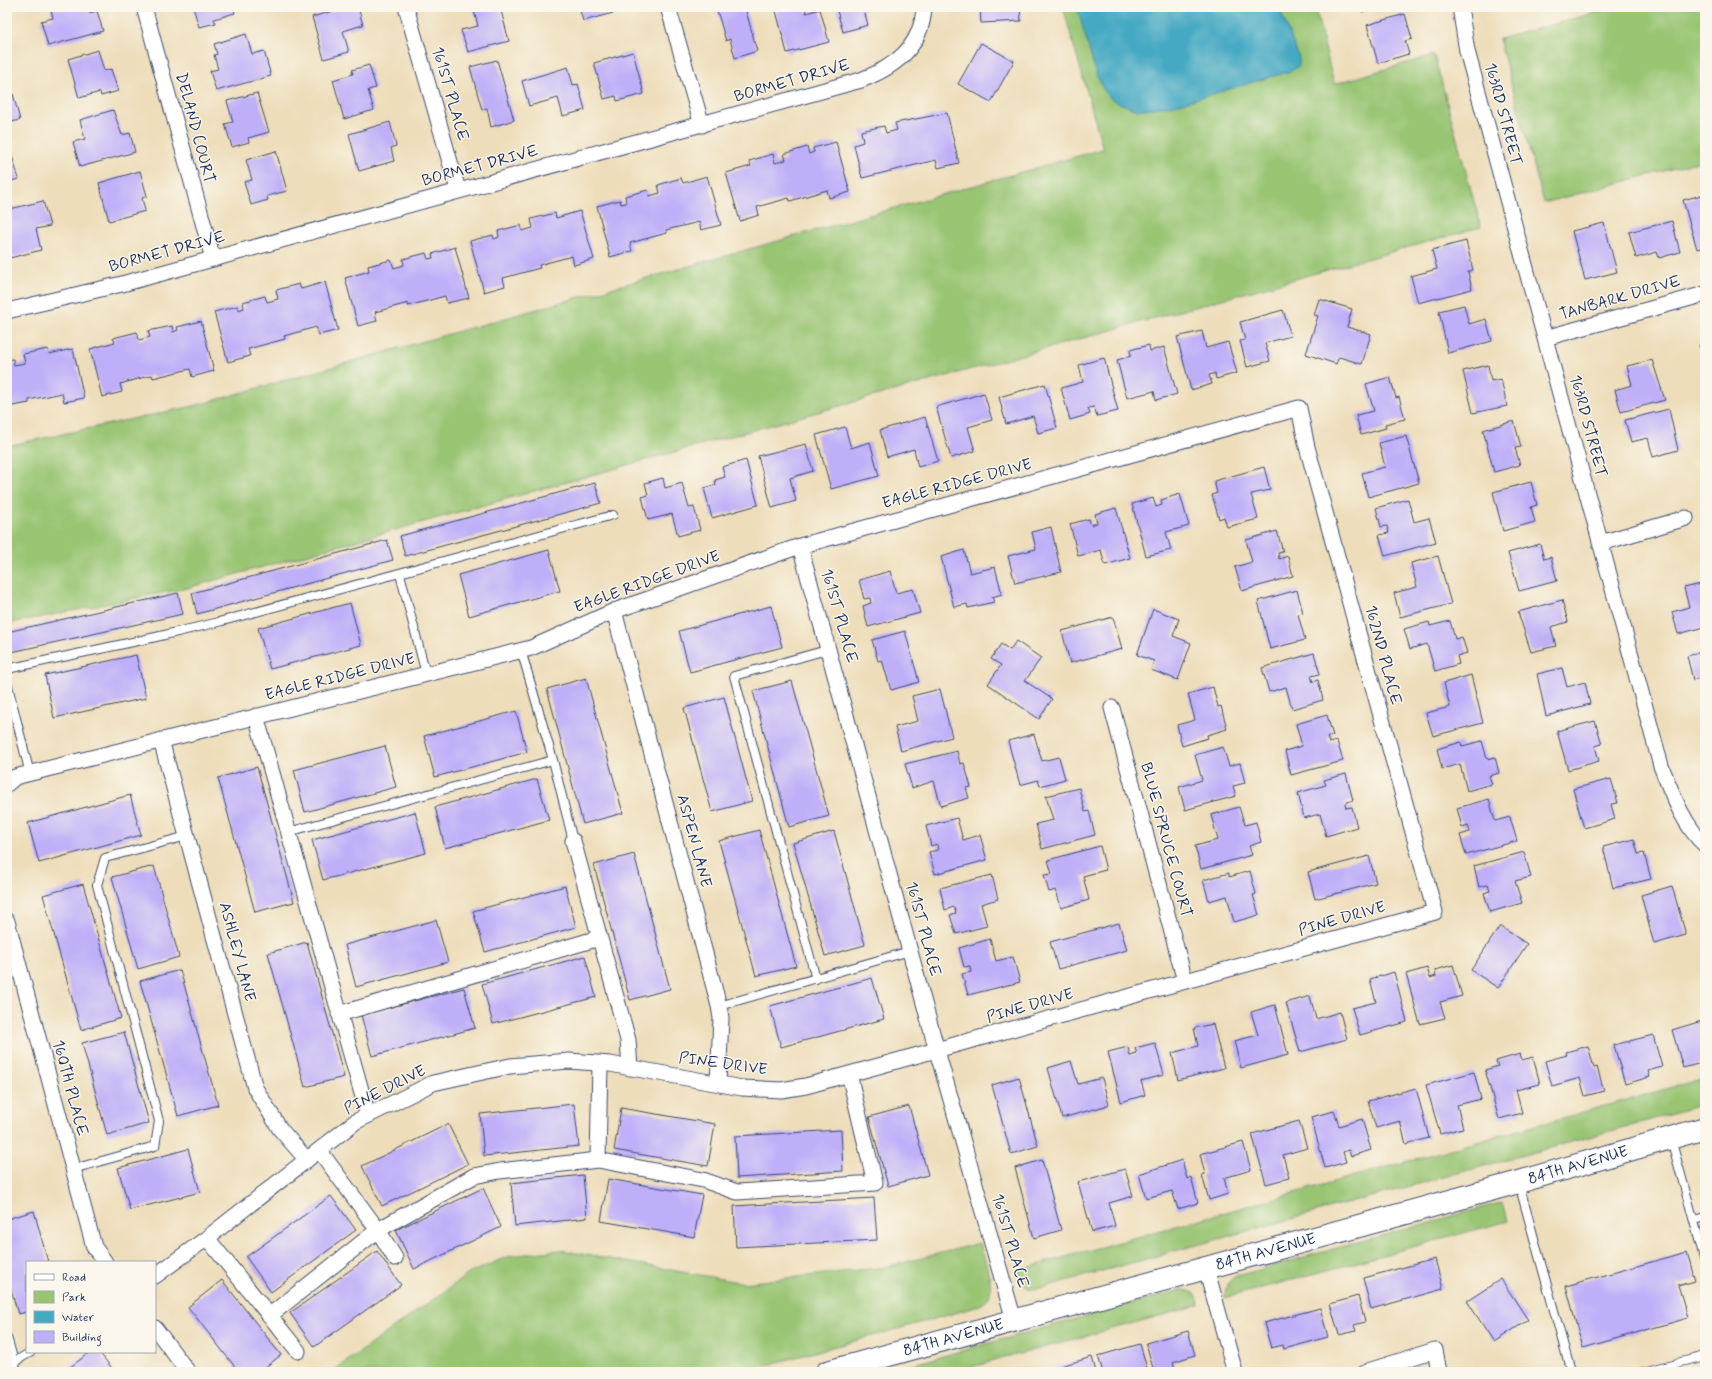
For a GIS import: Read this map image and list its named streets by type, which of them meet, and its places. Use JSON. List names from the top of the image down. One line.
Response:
{"streets":{"street":["BORMET DRIVE","161ST PLACE","163RD STREET","DELAND COURT","TANBARK DRIVE","EAGLE RIDGE DRIVE","162ND PLACE","BLUE SPRUCE COURT","ASPEN LANE","PINE DRIVE","ASHLEY LANE","160TH PLACE","84TH AVENUE"]},"crossings":[["BORMET DRIVE","161ST PLACE"],["BORMET DRIVE","DELAND COURT"],["161ST PLACE","EAGLE RIDGE DRIVE"],["161ST PLACE","PINE DRIVE"],["161ST PLACE","84TH AVENUE"],["163RD STREET","TANBARK DRIVE"],["EAGLE RIDGE DRIVE","162ND PLACE"],["EAGLE RIDGE DRIVE","ASPEN LANE"],["EAGLE RIDGE DRIVE","ASHLEY LANE"],["162ND PLACE","PINE DRIVE"],["BLUE SPRUCE COURT","PINE DRIVE"],["ASPEN LANE","PINE DRIVE"],["PINE DRIVE","ASHLEY LANE"]],"legend":["Road","Park","Water","Building"]}
